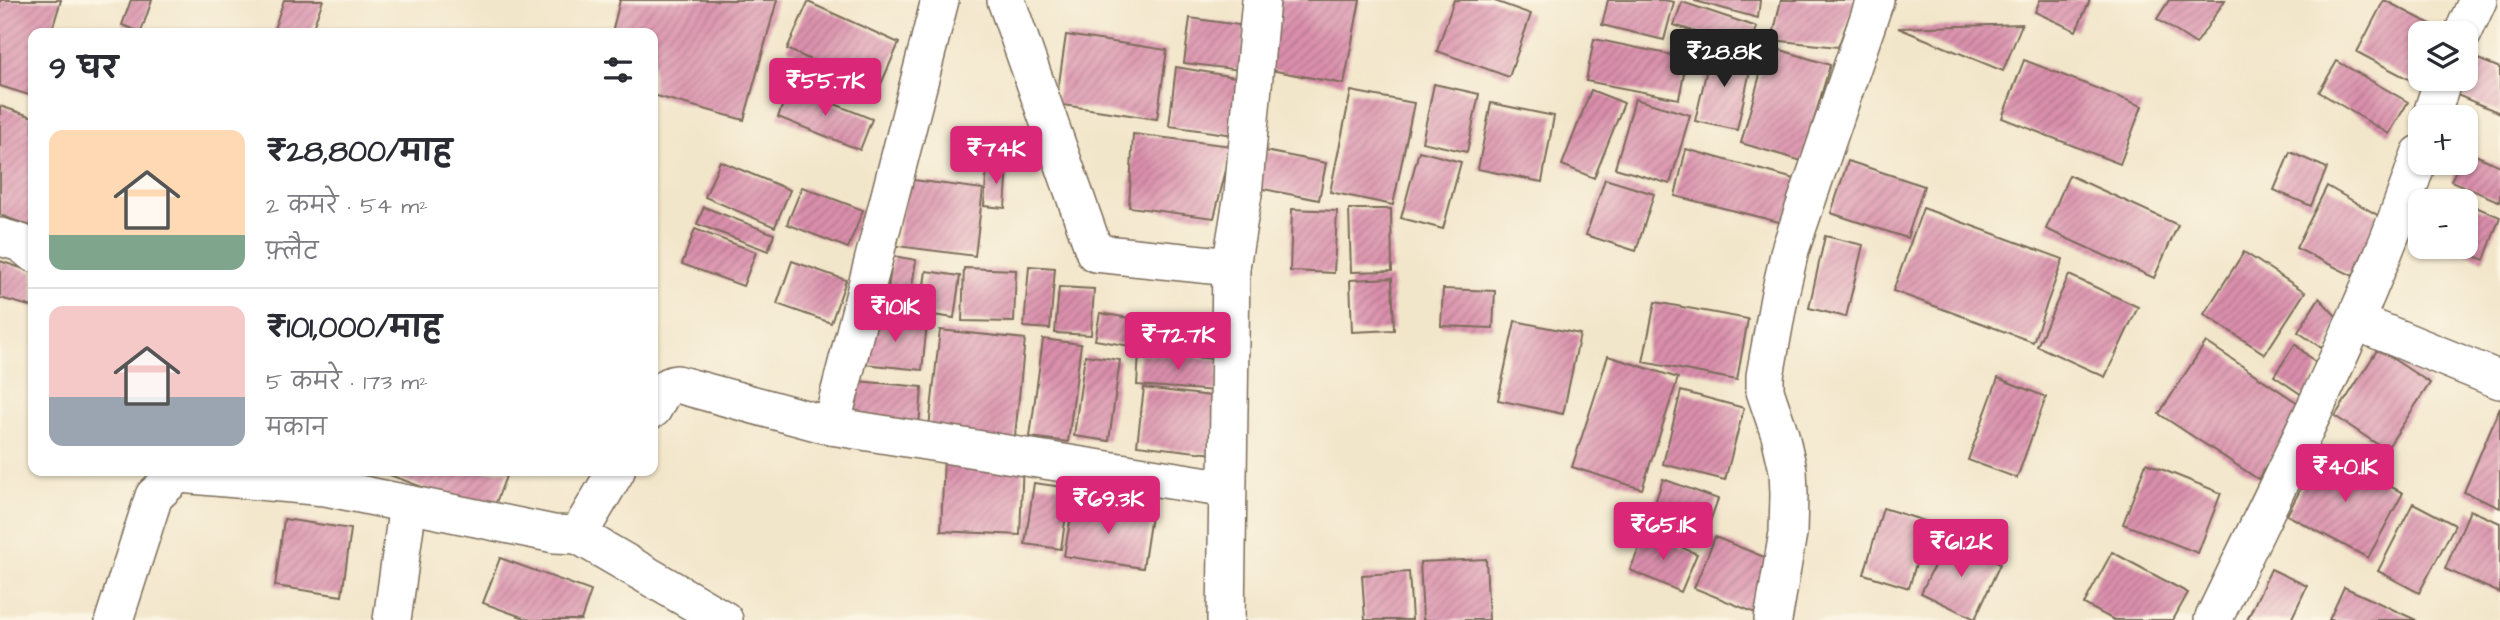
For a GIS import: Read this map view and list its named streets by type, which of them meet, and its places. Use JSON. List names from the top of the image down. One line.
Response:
{"page":{"map_buttons":["+","−"],"heading":"9 घर","price":["₹28.8K","₹55.7K","₹74K","₹101K","₹72.7K","₹40.1K","₹69.3K","₹65.1K","₹61.2K"],"list":[{"name":"₹28,800/माह","note":"2 कमरे · 54 m² · फ़्लैट"},{"name":"₹101,000/माह","note":"5 कमरे · 173 m² · मकान"}]}}
